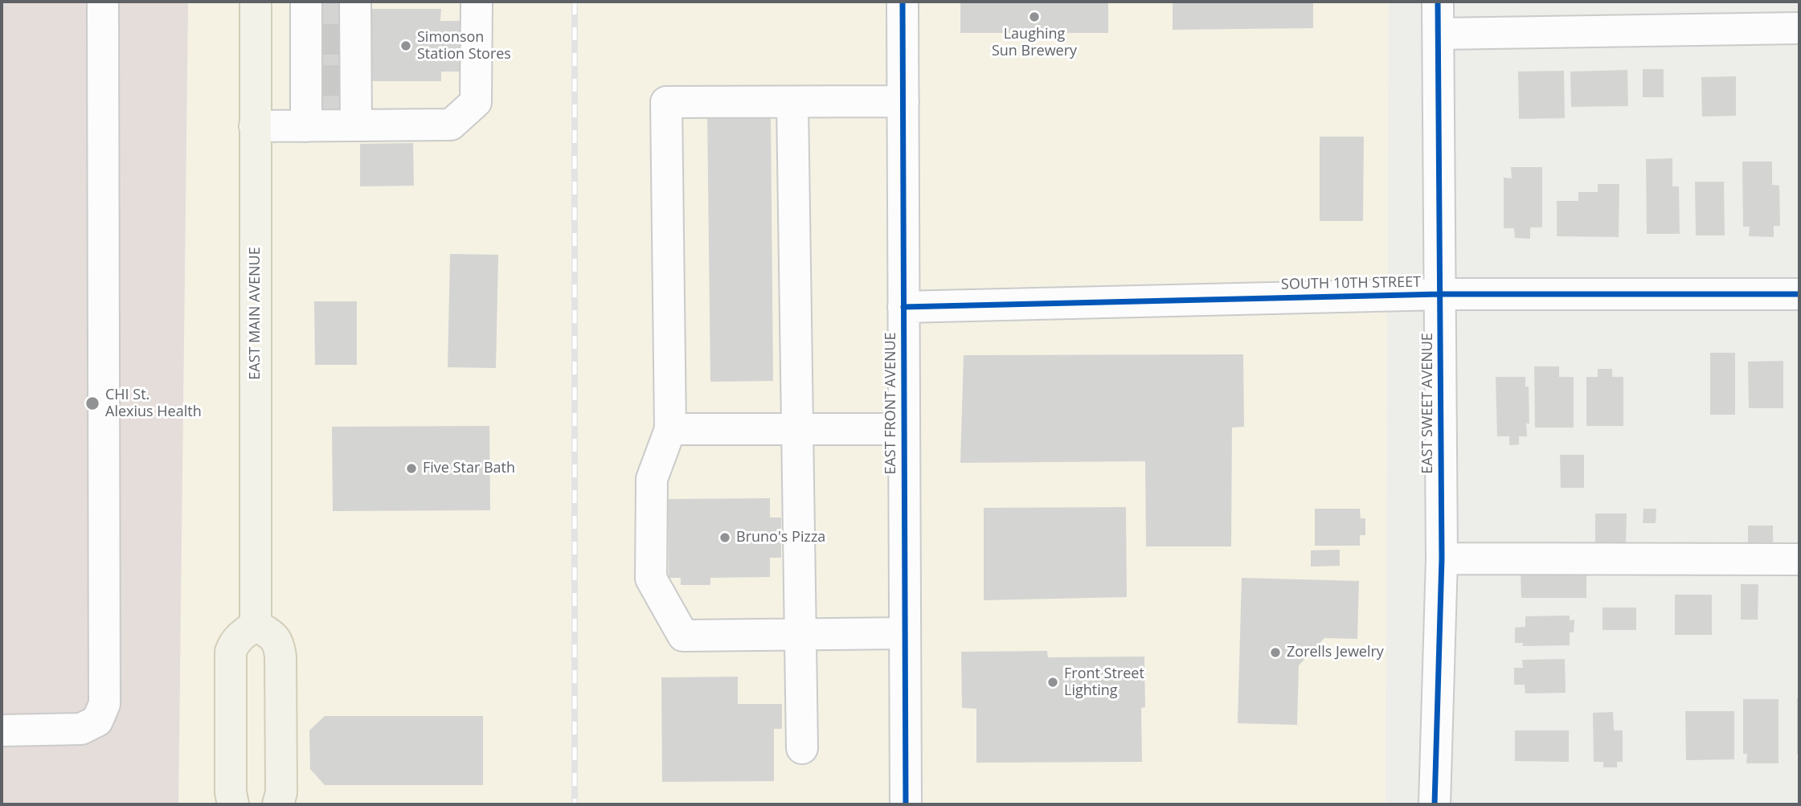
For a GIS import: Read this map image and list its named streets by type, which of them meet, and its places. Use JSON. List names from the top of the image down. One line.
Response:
{"streets":{"main road":["EAST MAIN AVENUE"],"street":["SOUTH 10TH STREET","EAST FRONT AVENUE","EAST SWEET AVENUE"]},"crossings":[["SOUTH 10TH STREET","EAST FRONT AVENUE"],["SOUTH 10TH STREET","EAST SWEET AVENUE"]],"places":["Laughing Sun Brewery","Simonson Station Stores","CHI St. Alexius Health","Five Star Bath","Bruno's Pizza","Zorells Jewelry","Front Street Lighting"]}
